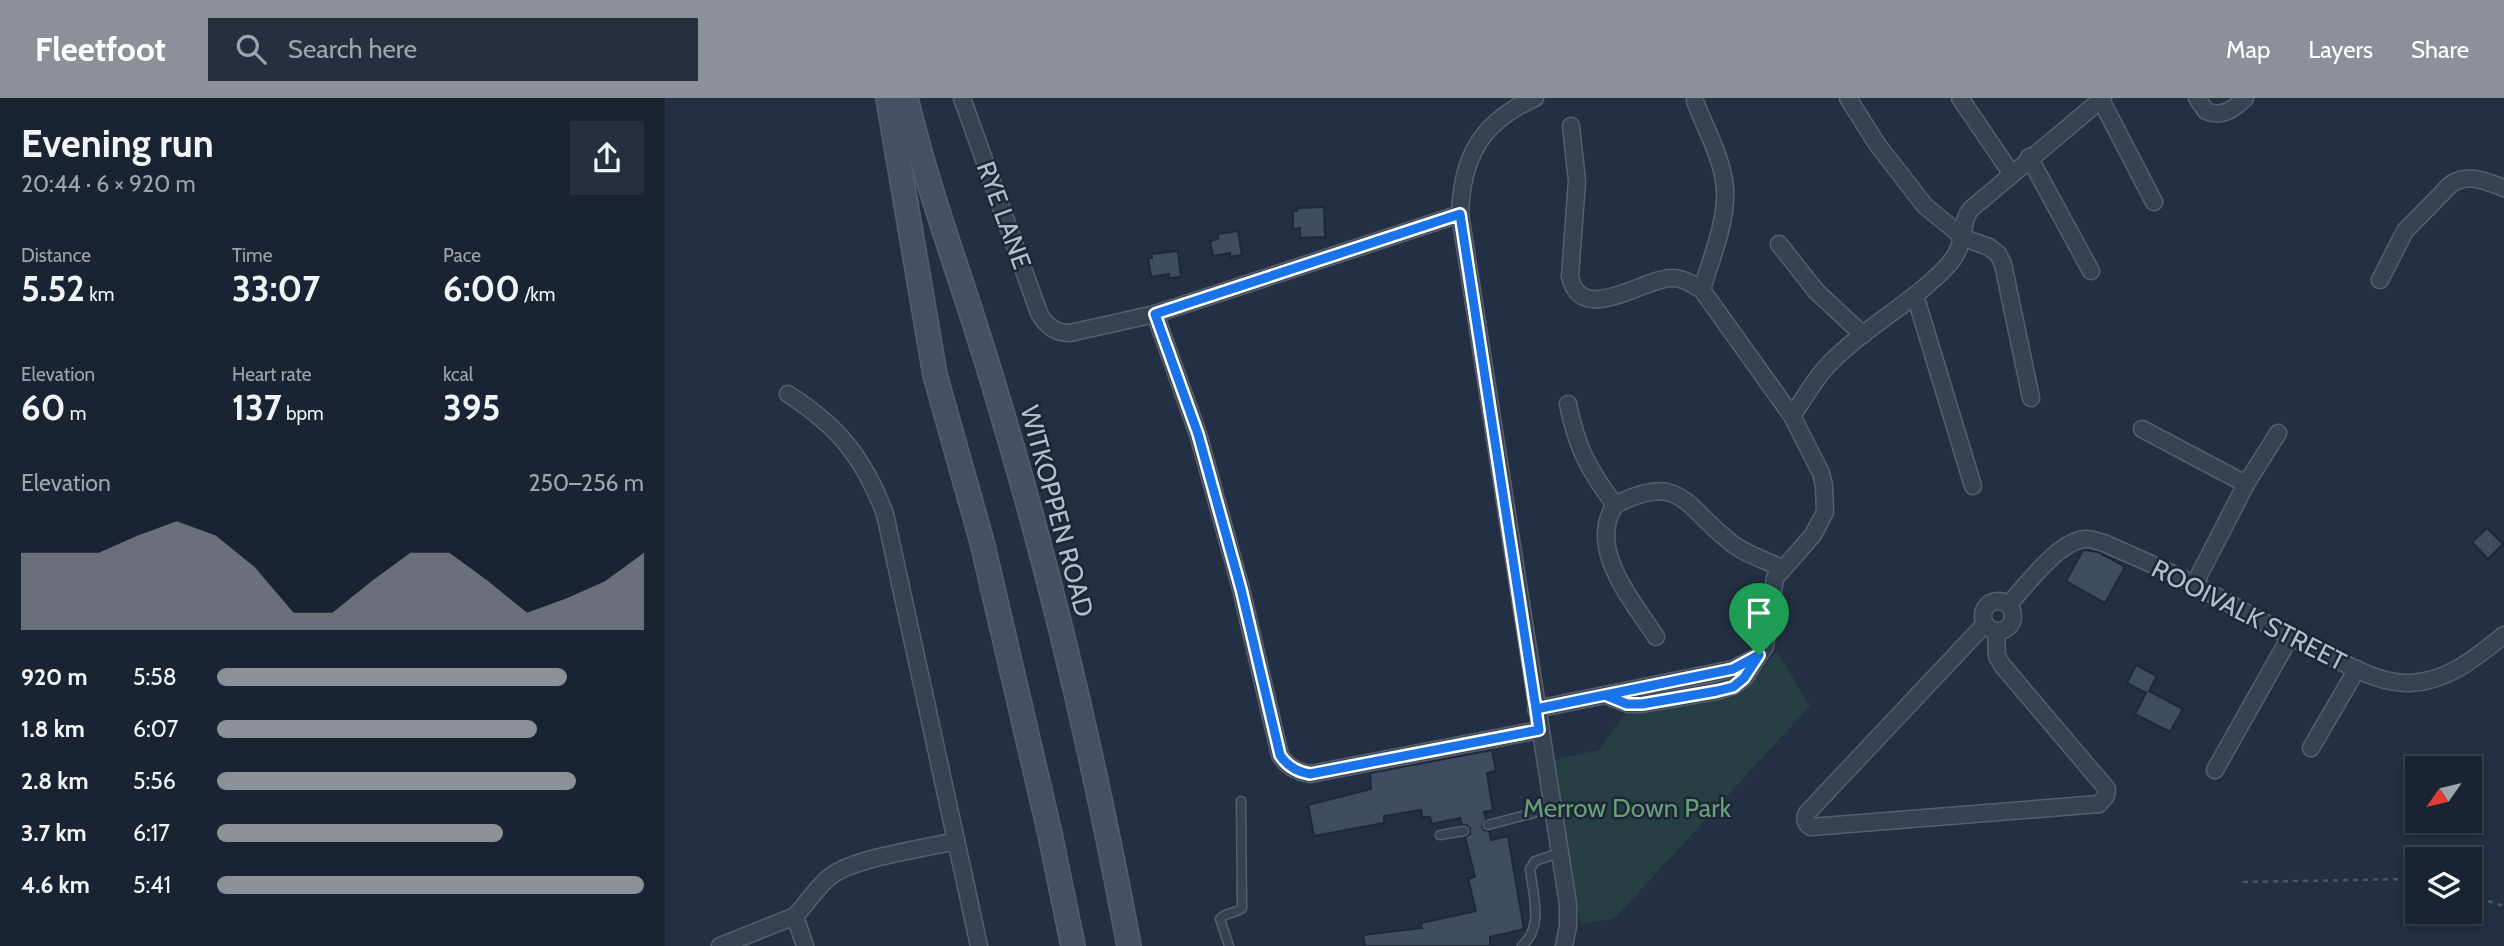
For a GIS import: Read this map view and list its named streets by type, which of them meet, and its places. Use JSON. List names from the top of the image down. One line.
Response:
{"streets":{"main road":["WITKOPPEN ROAD"],"street":["RYE LANE","ROOIVALK STREET"]},"parks":["Merrow Down Park"],"north":"bottom left","page":{"header":"Fleetfoot","search":"Search here","nav":["Map","Layers","Share"],"heading":["Evening run","20:44 · 6 × 920 m"],"stats":[["Distance","5.52 km"],["Time","33:07"],["Pace","6:00 /km"],["Elevation","60 m"],["Heart rate","137 bpm"],["kcal","395"]],"chart":["Elevation","250–256 m"],"list":[{"name":"920 m","note":"5:58"},{"name":"1.8 km","note":"6:07"},{"name":"2.8 km","note":"5:56"},{"name":"3.7 km","note":"6:17"},{"name":"4.6 km","note":"5:41"}]}}
